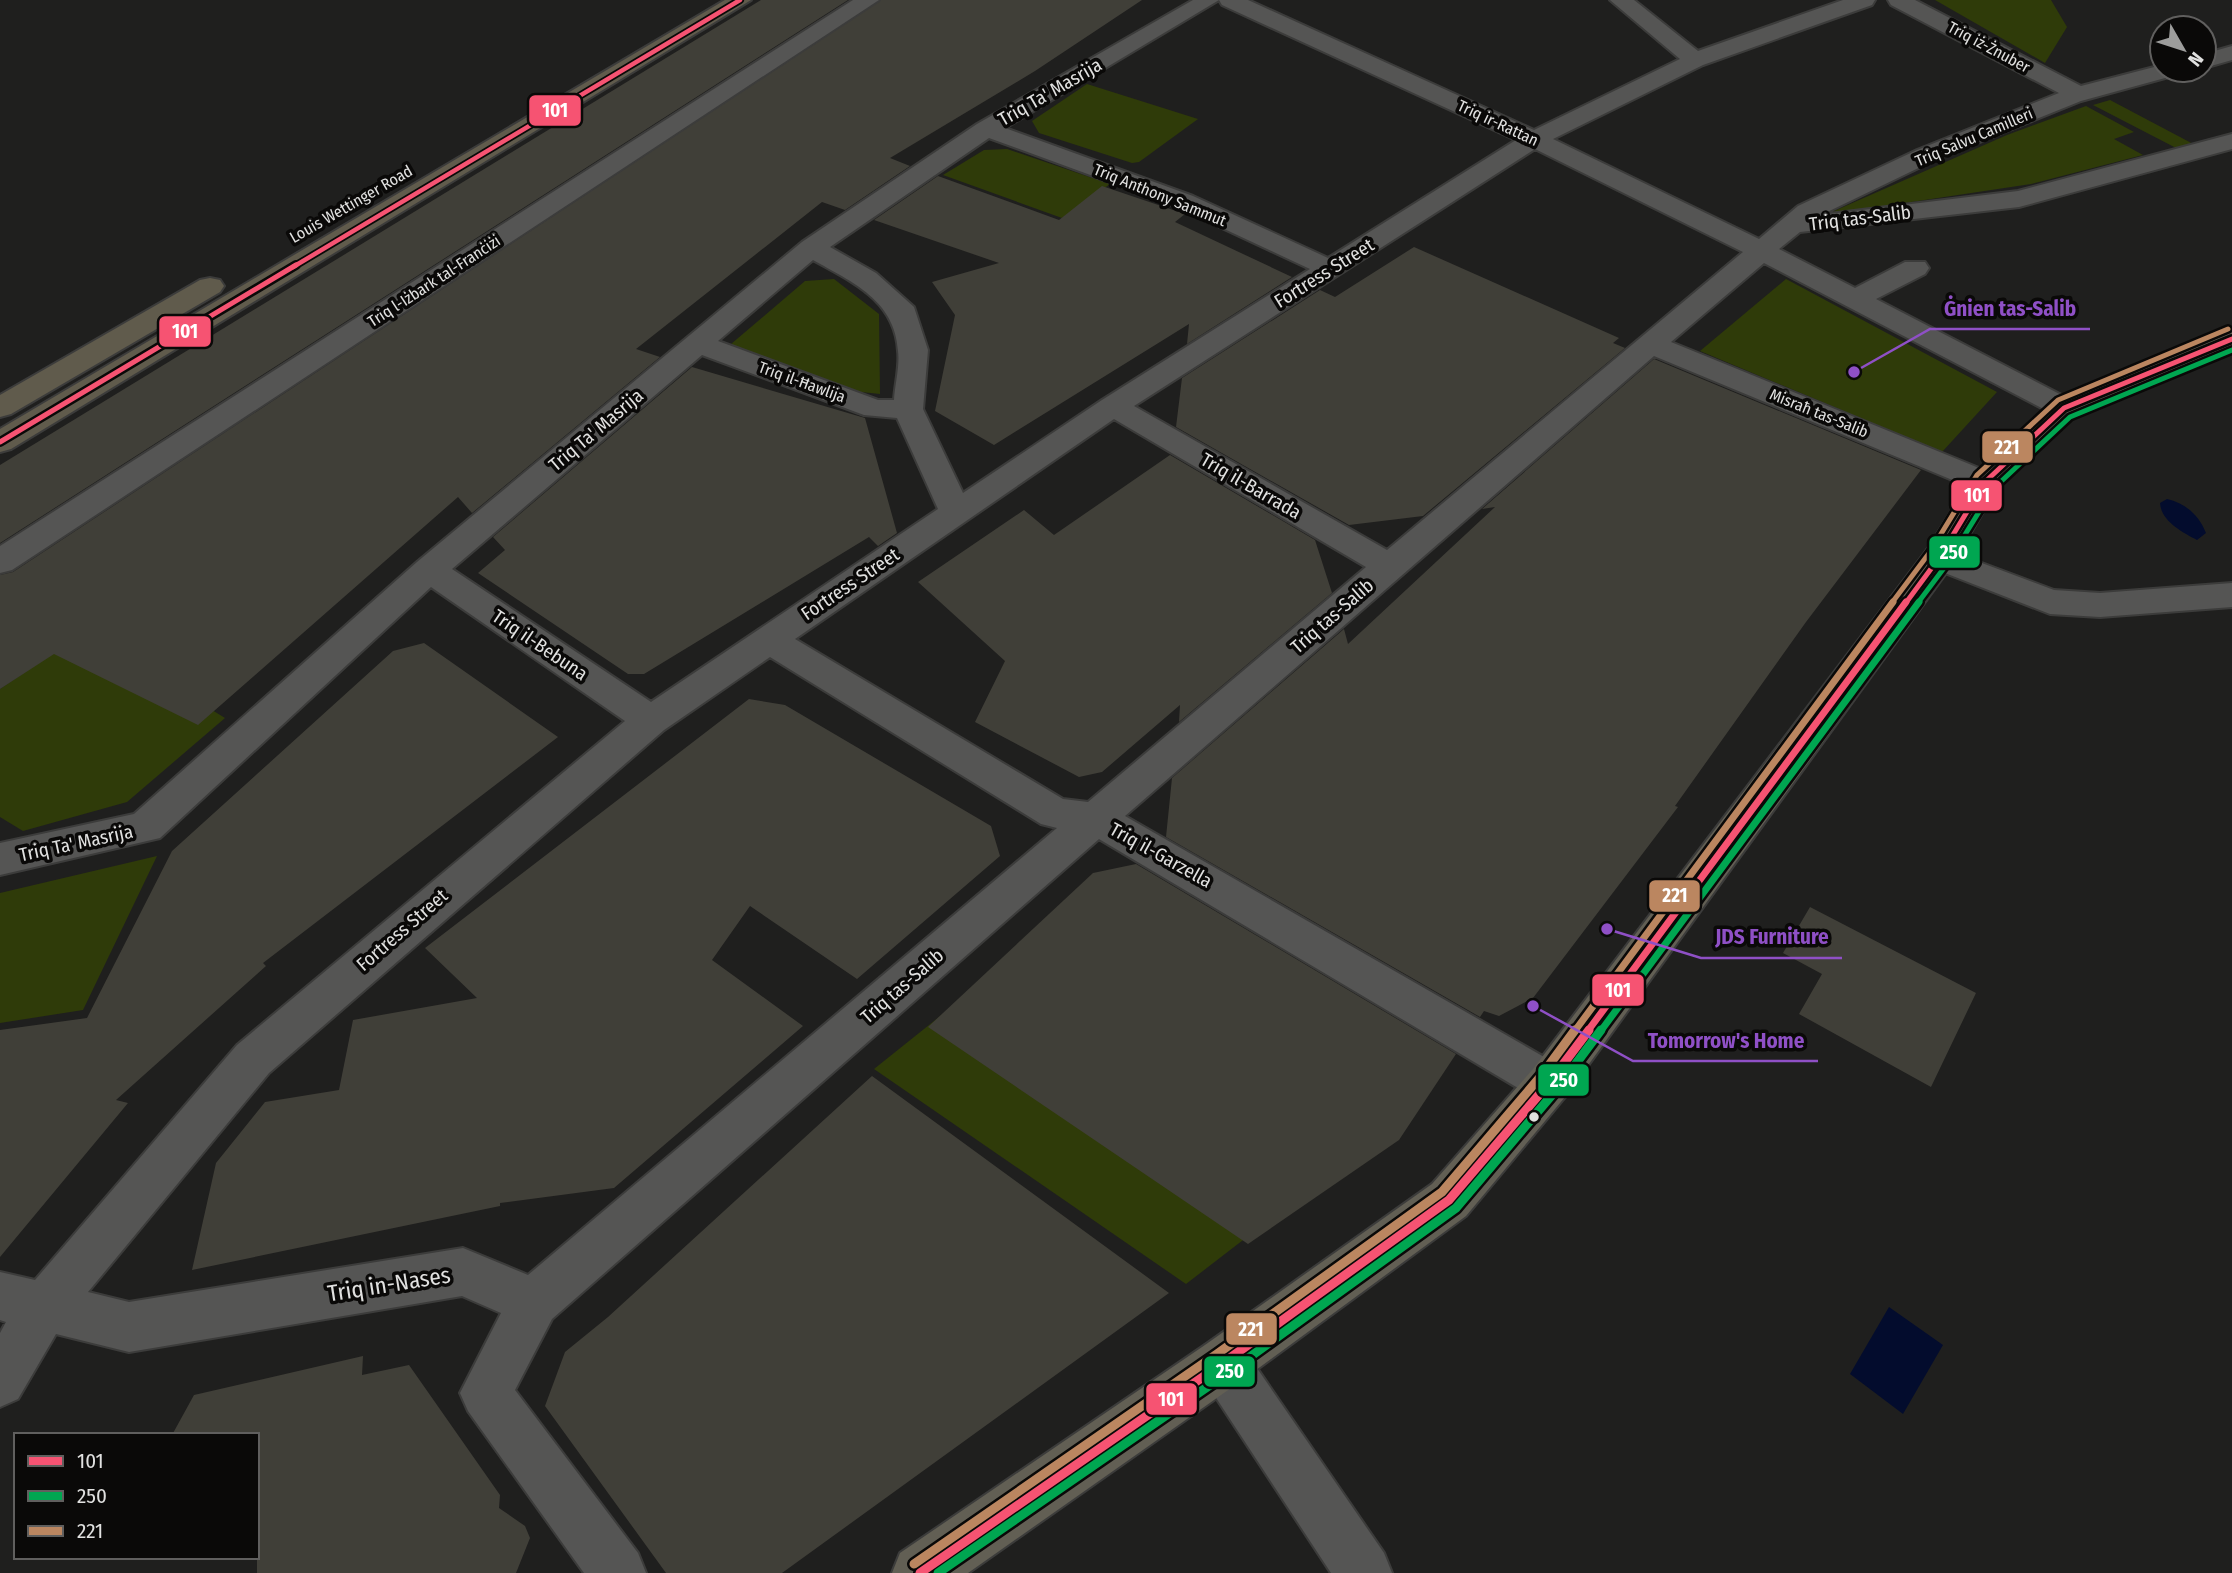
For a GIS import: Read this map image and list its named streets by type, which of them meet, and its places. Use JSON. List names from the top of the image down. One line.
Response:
{"streets":{"highway":["Louis Wettinger Road"],"street":["Triq iż-Żnuber","Triq Ta' Masrija","Triq ir-Rattan","Triq Salvu Camilleri","Triq Anthony Sammut","Triq tas-Salib","Fortress Street","Triq l-Iżbark tal-Franċiżi","Triq il-Ħawlija","Misraħ tas-Salib","Triq il-Barrada","Triq il-Bebuna","Triq il-Garzella","Triq in-Nases"]},"crossings":[["Triq iż-Żnuber","Triq Salvu Camilleri"],["Triq Ta' Masrija","Triq Anthony Sammut"],["Triq Ta' Masrija","Triq il-Ħawlija"],["Triq Ta' Masrija","Triq il-Bebuna"],["Triq ir-Rattan","Triq Salvu Camilleri"],["Triq ir-Rattan","Triq tas-Salib"],["Triq ir-Rattan","Fortress Street"],["Triq Salvu Camilleri","Triq tas-Salib"],["Triq Anthony Sammut","Fortress Street"],["Triq tas-Salib","Misraħ tas-Salib"],["Triq tas-Salib","Triq il-Barrada"],["Triq tas-Salib","Triq il-Garzella"],["Triq tas-Salib","Triq in-Nases"],["Fortress Street","Triq il-Barrada"],["Fortress Street","Triq il-Bebuna"],["Fortress Street","Triq il-Garzella"],["Fortress Street","Triq in-Nases"]],"places":["Ġnien tas-Salib","JDS Furniture","Tomorrow's Home"],"lines":["transit line 101","transit line 221","transit line 250"],"legend":["101","250","221"],"north":"bottom right"}
